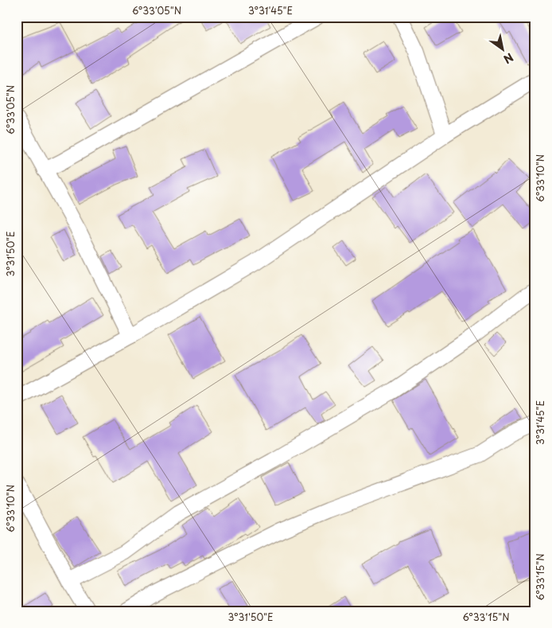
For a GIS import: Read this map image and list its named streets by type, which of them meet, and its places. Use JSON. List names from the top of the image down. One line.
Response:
{"north":"bottom right","coordinates":["6°33'05\"N","3°31'45\"E","6°33'10\"N","3°31'50\"E","6°33'15\"N"]}
